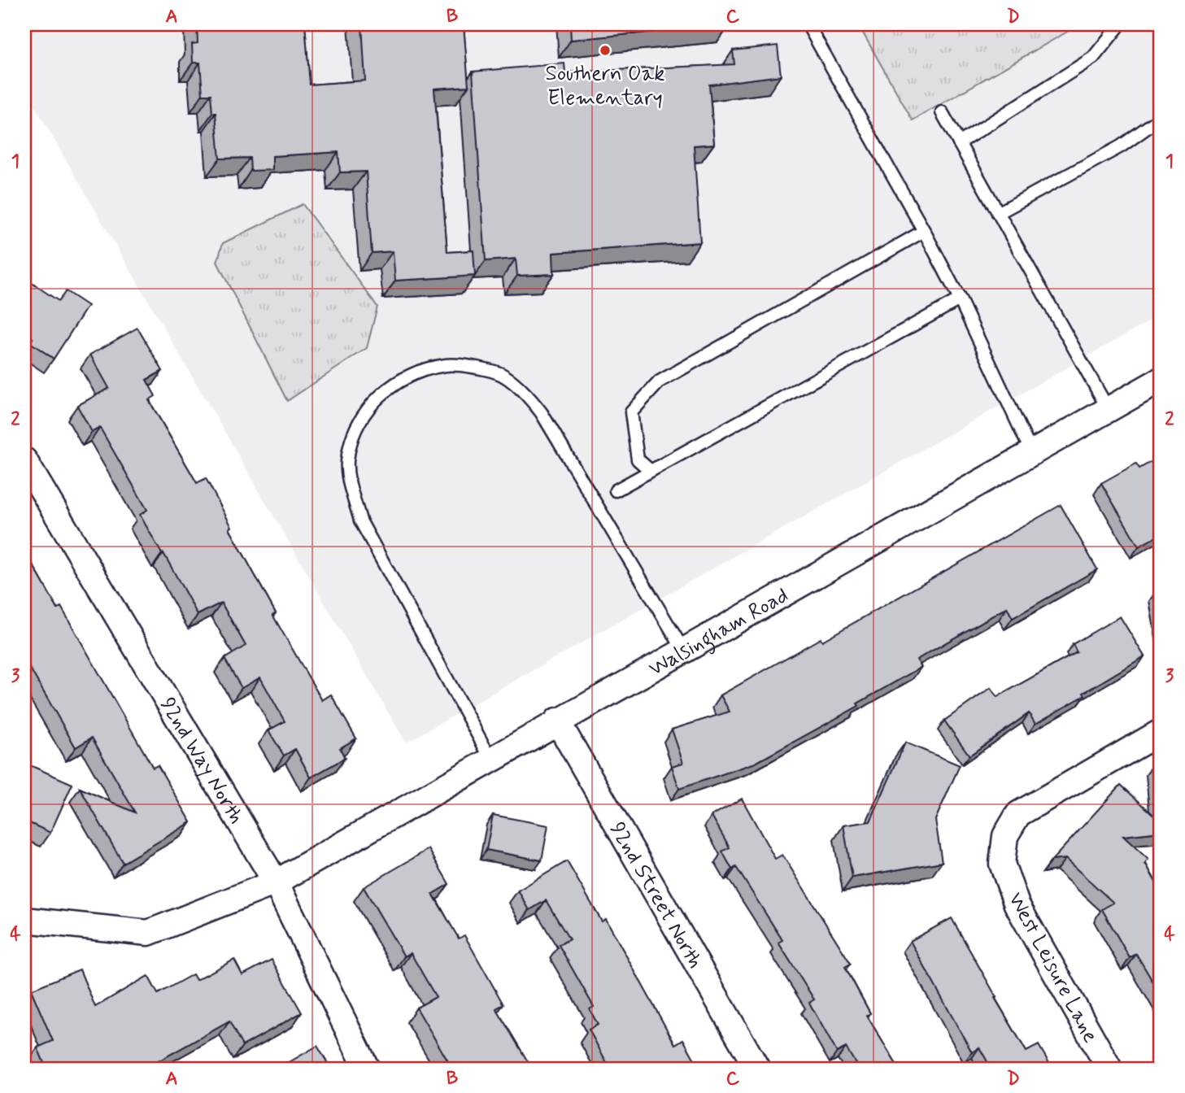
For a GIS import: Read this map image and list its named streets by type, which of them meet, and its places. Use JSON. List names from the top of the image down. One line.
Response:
{"streets":{"street":["Walsingham Road","92nd Way North","92nd Street North","West Leisure Lane"]},"crossings":[["Walsingham Road","92nd Way North"],["Walsingham Road","92nd Street North"]],"places":["Southern Oak Elementary"],"grid":{"columns":["A","B","C","D"],"rows":["1","2","3","4"]}}
